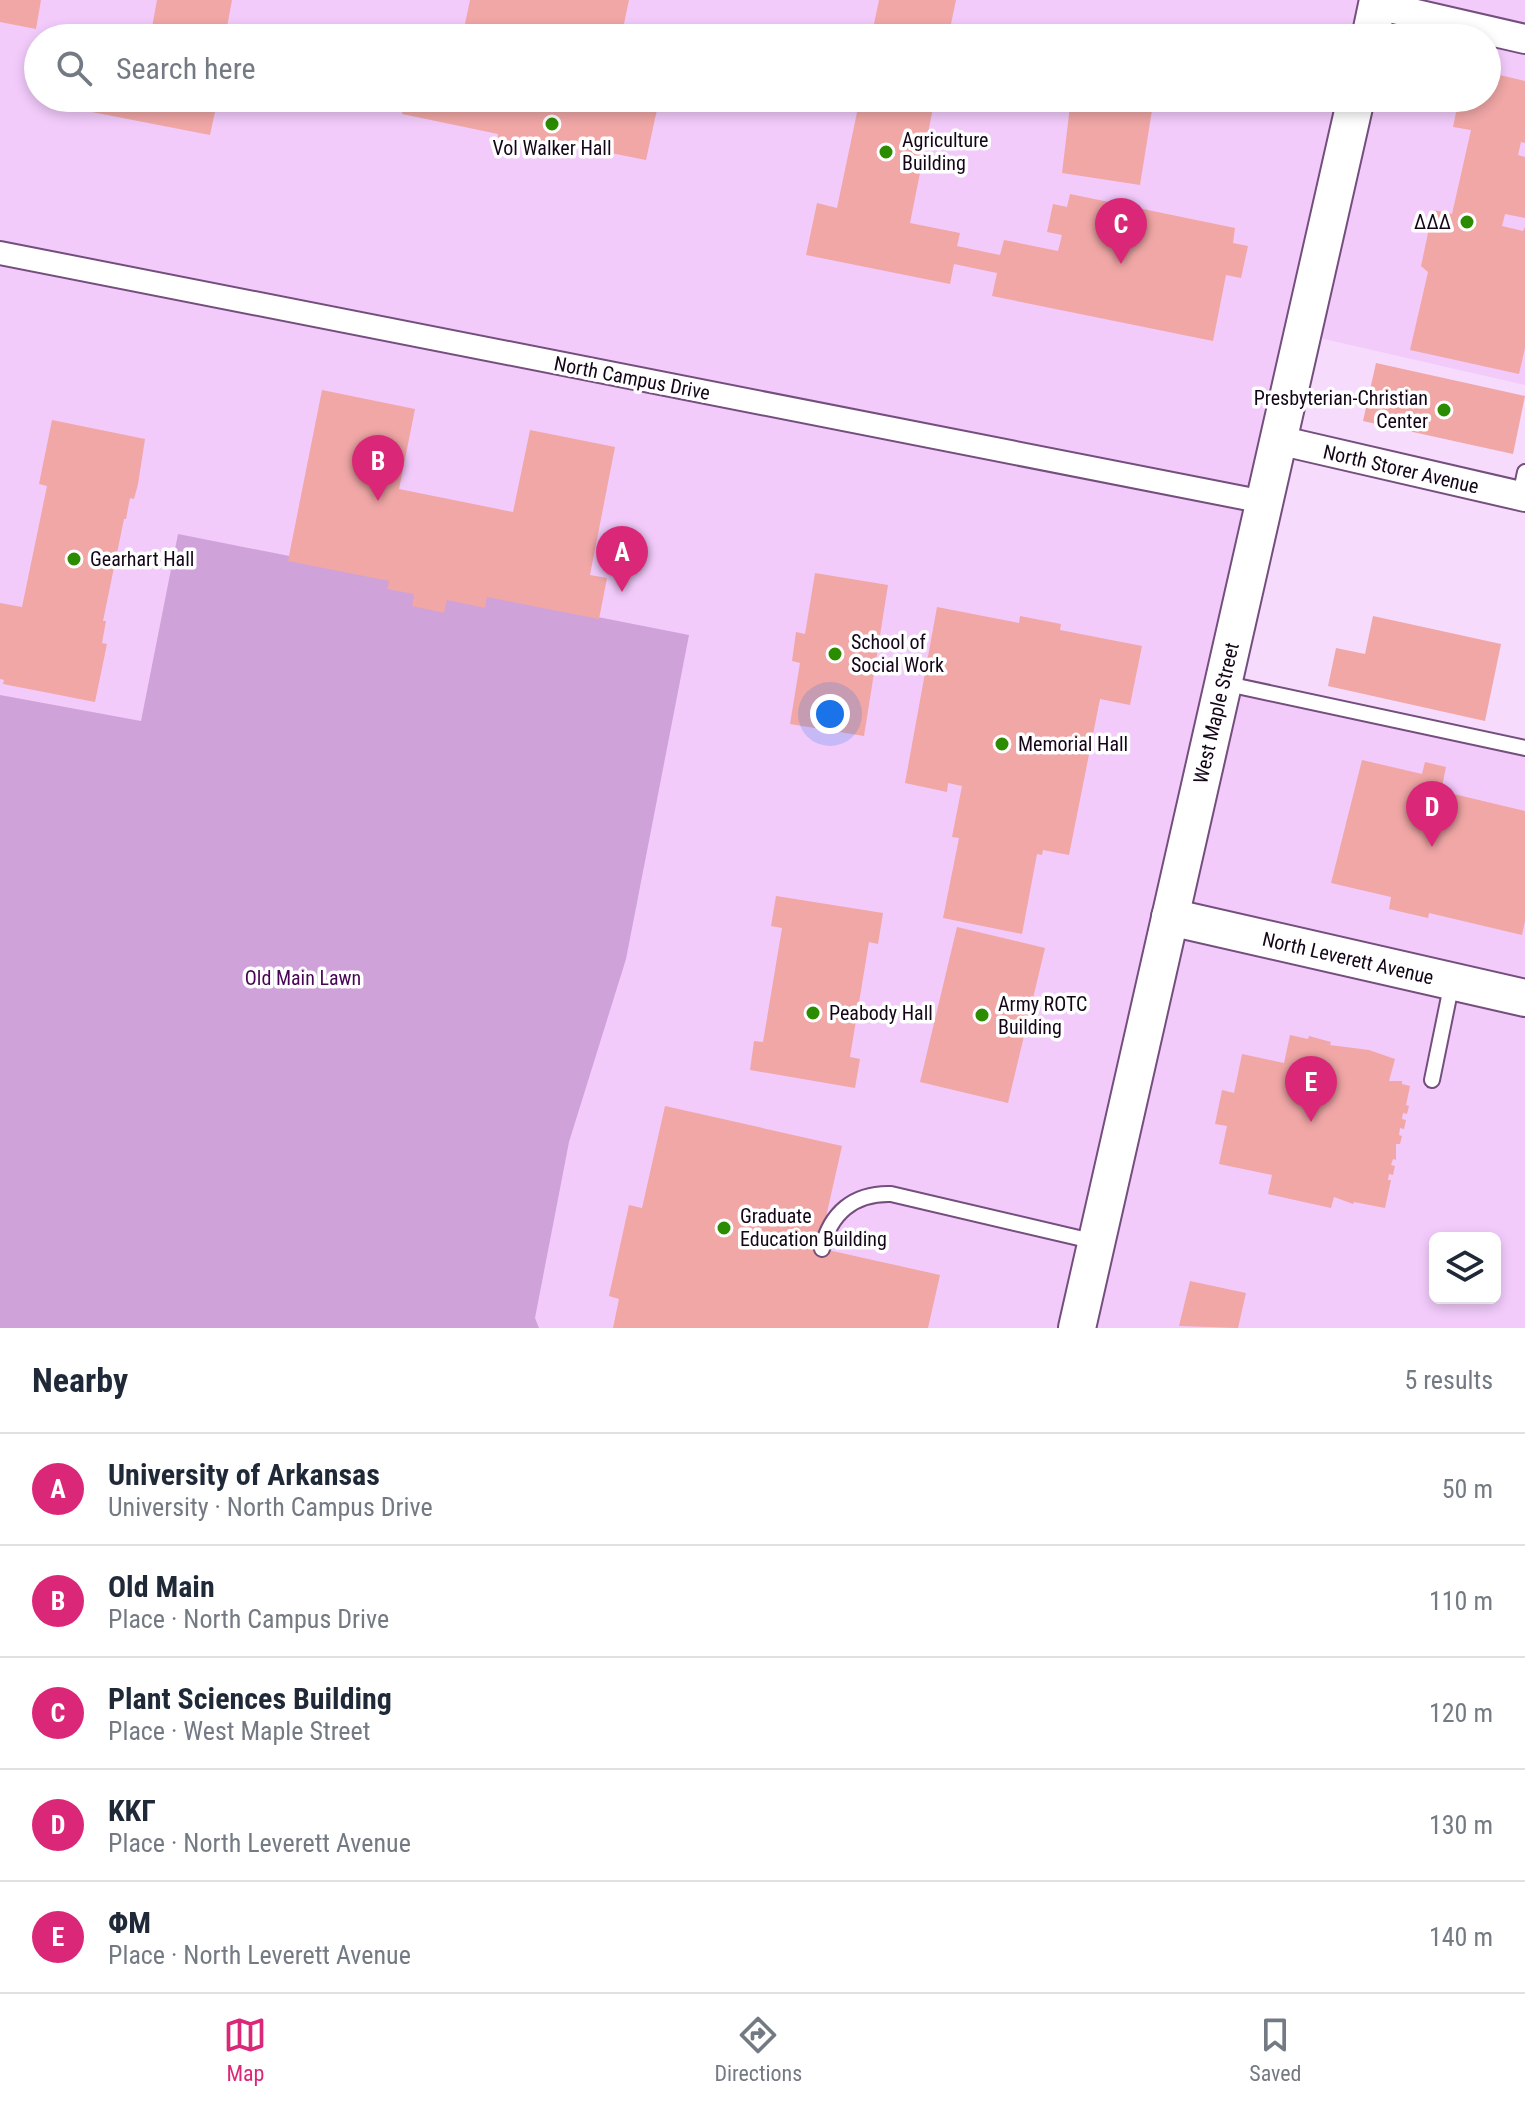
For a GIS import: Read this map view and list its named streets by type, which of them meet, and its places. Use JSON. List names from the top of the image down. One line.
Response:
{"streets":{"street":["North Campus Drive","North Storer Avenue","West Maple Street","North Leverett Avenue"]},"crossings":[["North Campus Drive","West Maple Street"],["North Storer Avenue","West Maple Street"],["West Maple Street","North Leverett Avenue"]],"parks":["Old Main Lawn"],"places":["Vol Walker Hall","Agriculture Building","ΔΔΔ","Presbyterian-Christian Center","Gearhart Hall","School of Social Work","Memorial Hall","Peabody Hall","Army ROTC Building","Graduate Education Building"],"page":{"search":"Search here","pins":["C","B","A","D","E"],"heading":["Nearby","5 results"],"list":[{"mark":"A","name":"University of Arkansas","note":"University · North Campus Drive","value":"50 m"},{"mark":"B","name":"Old Main","note":"Place · North Campus Drive","value":"110 m"},{"mark":"C","name":"Plant Sciences Building","note":"Place · West Maple Street","value":"120 m"},{"mark":"D","name":"ΚΚΓ","note":"Place · North Leverett Avenue","value":"130 m"},{"mark":"E","name":"ΦΜ","note":"Place · North Leverett Avenue","value":"140 m"}],"nav":["Map","Directions","Saved"]}}
